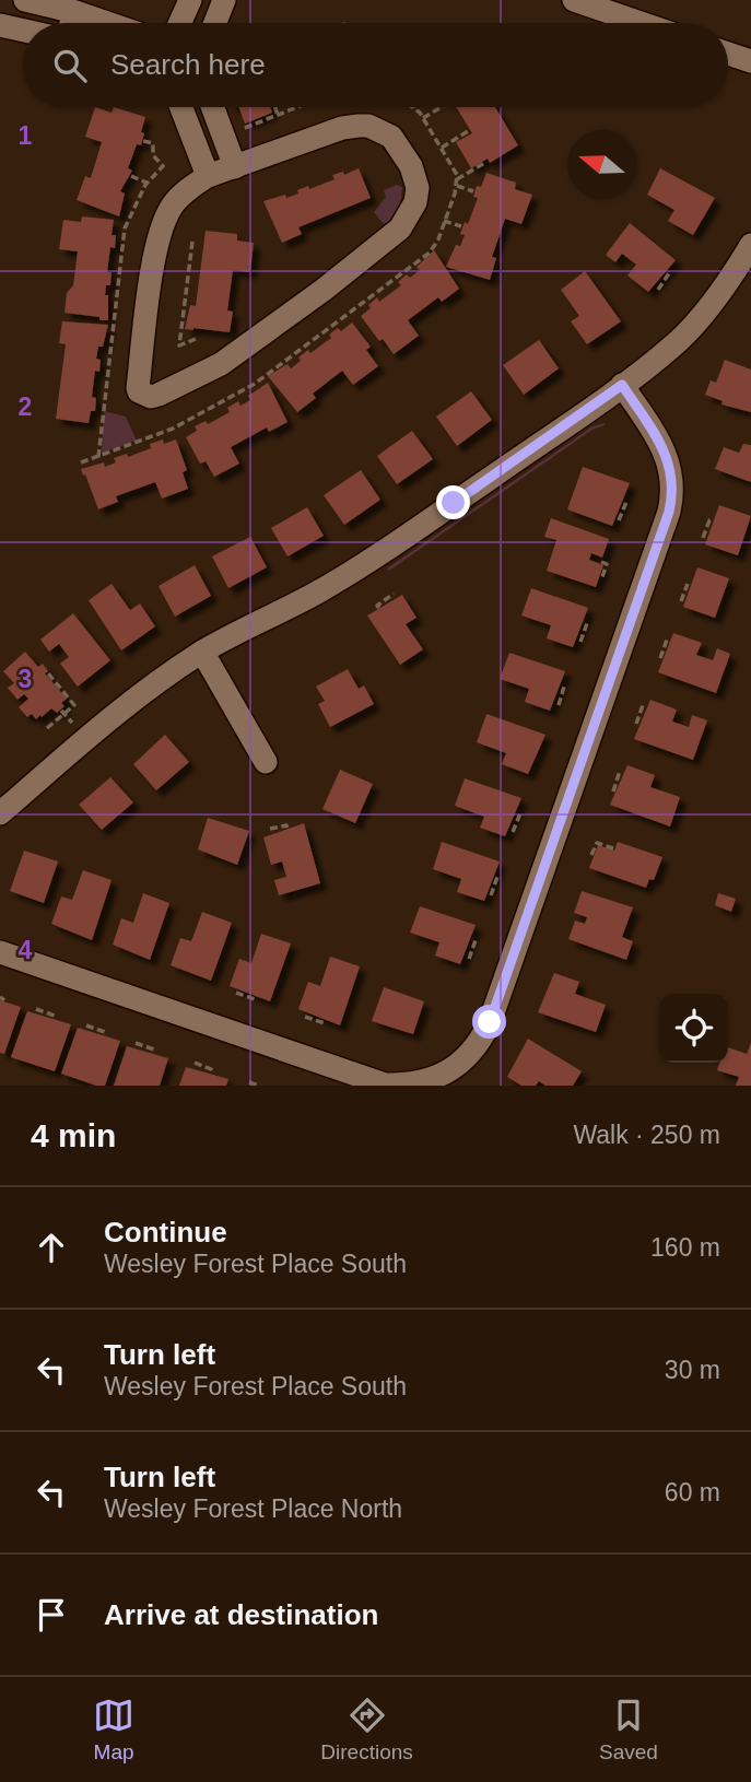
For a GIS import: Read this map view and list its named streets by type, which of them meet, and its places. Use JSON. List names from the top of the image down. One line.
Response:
{"north":"left","page":{"search":"Search here","heading":["4 min","Walk · 250 m"],"list":[["Continue","Wesley Forest Place South","160 m"],["Turn left","Wesley Forest Place South","30 m"],["Turn left","Wesley Forest Place North","60 m"],"Arrive at destination"],"nav":["Map","Directions","Saved"]},"grid":{"rows":["1","2","3","4"]}}
